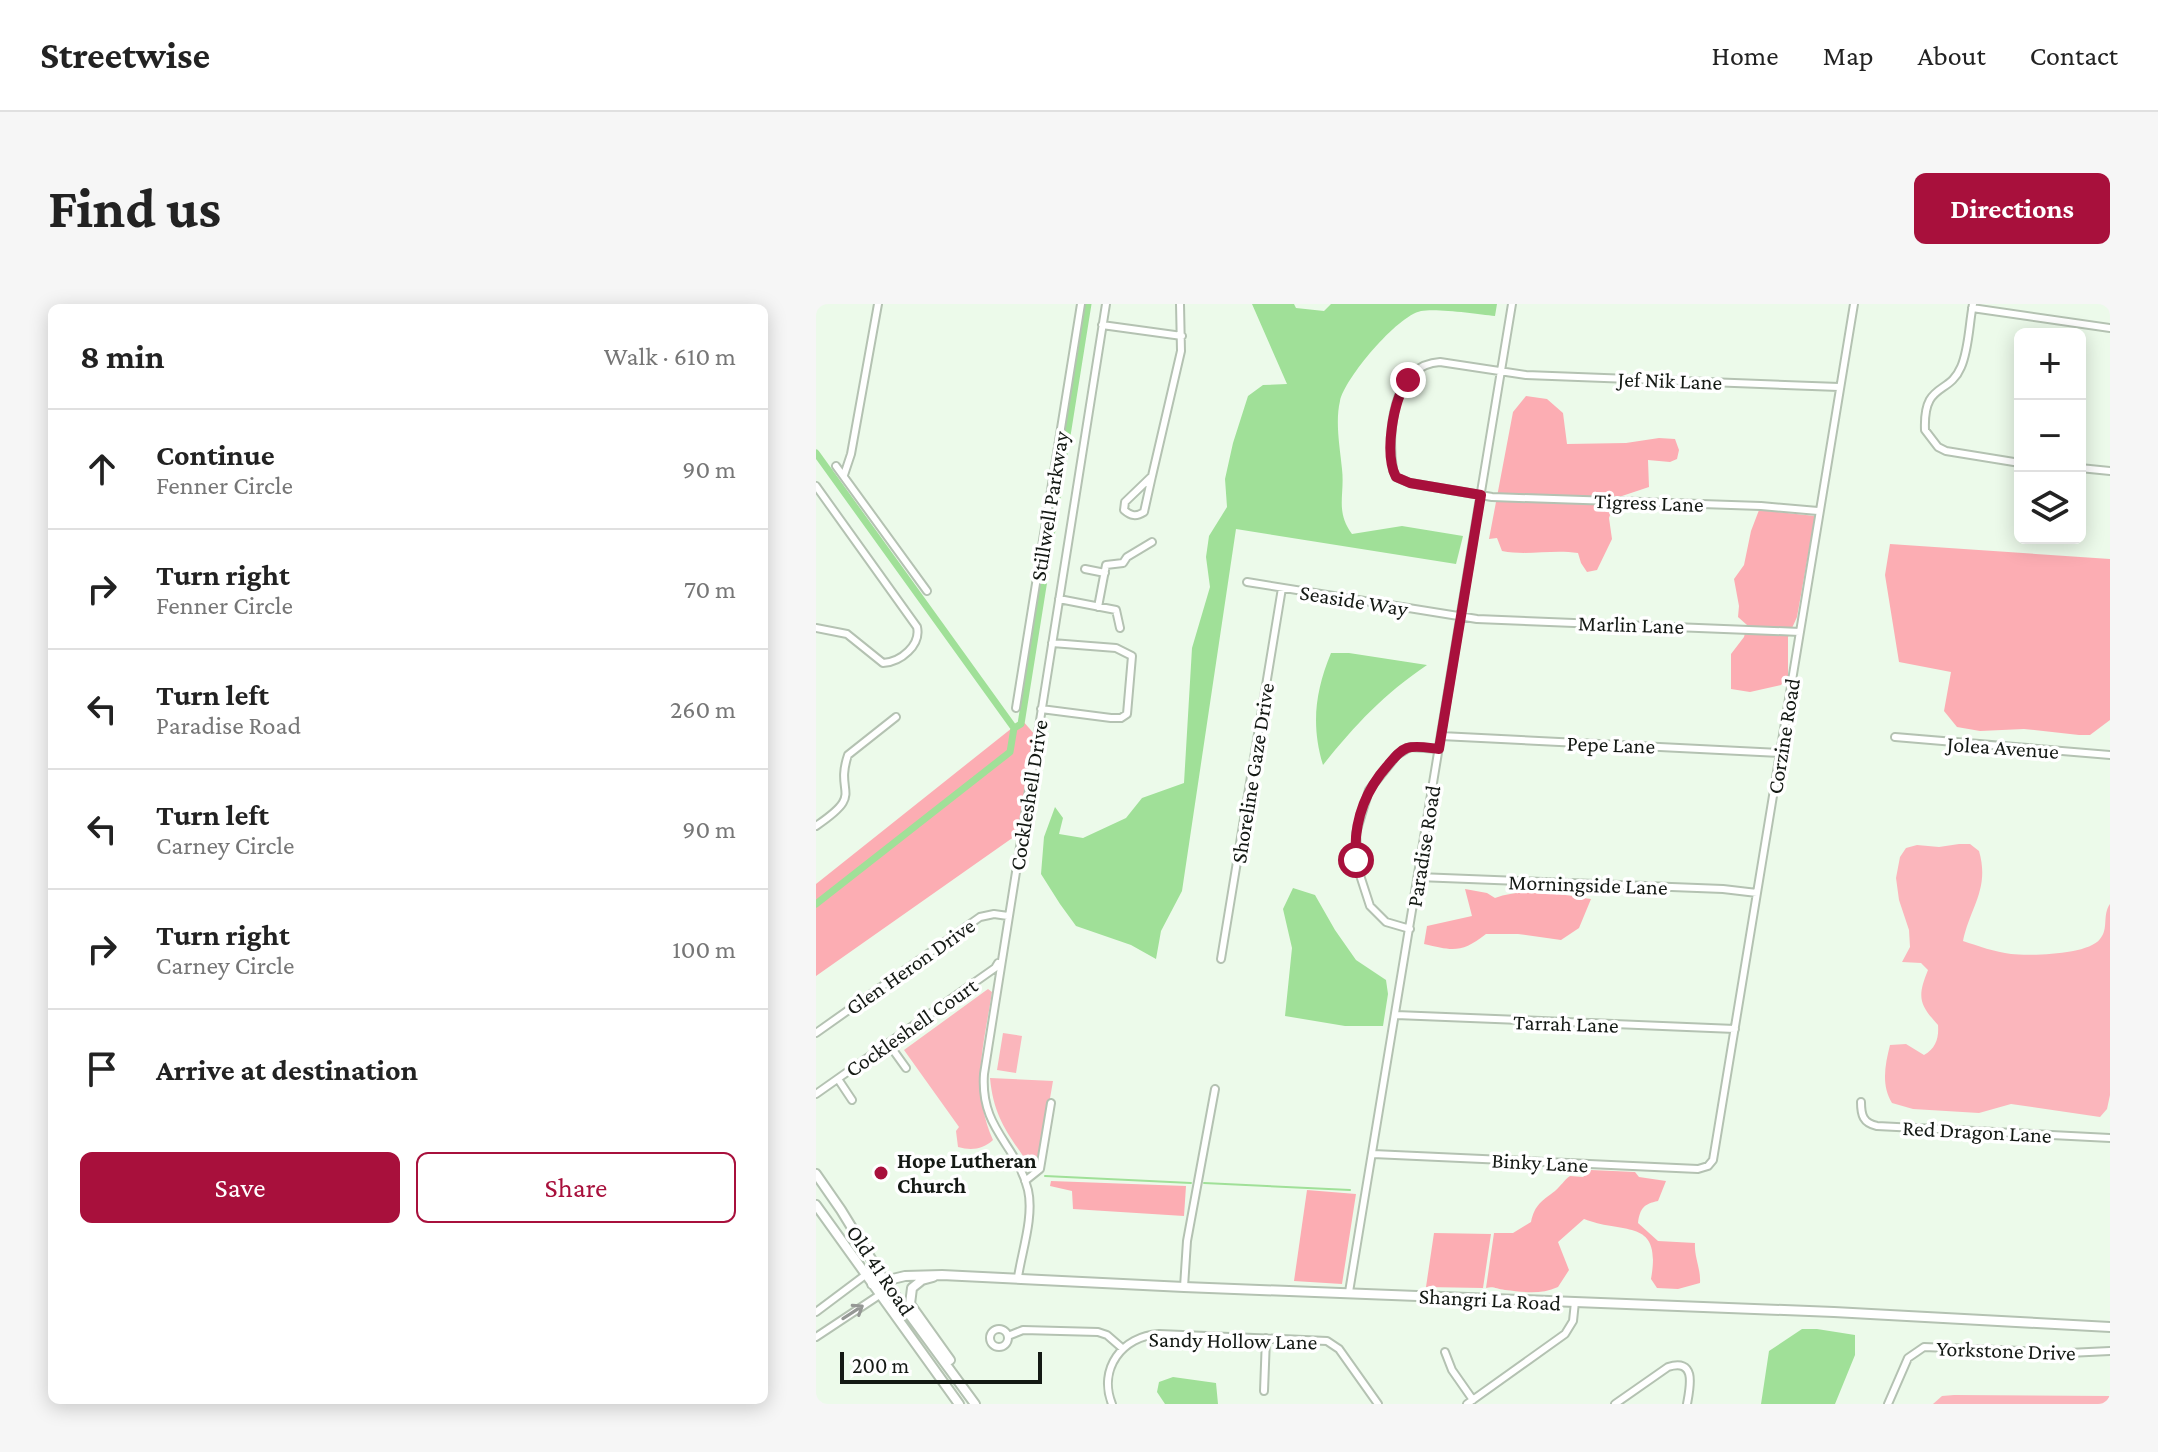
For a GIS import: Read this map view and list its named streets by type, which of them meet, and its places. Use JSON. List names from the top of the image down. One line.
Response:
{"streets":{"street":["Jef Nik Lane","Tigress Lane","Stillwell Parkway","Seaside Way","Marlin Lane","Corzine Road","Pepe Lane","Jolea Avenue","Shoreline Gaze Drive","Cockleshell Drive","Paradise Road","Morningside Lane","Glen Heron Drive","Tarrah Lane","Cockleshell Court","Red Dragon Lane","Binky Lane","Old 41 Road","Shangri La Road","Sandy Hollow Lane","Yorkstone Drive"]},"crossings":[["Jef Nik Lane","Tigress Lane"],["Jef Nik Lane","Corzine Road"],["Jef Nik Lane","Paradise Road"],["Tigress Lane","Corzine Road"],["Tigress Lane","Paradise Road"],["Seaside Way","Marlin Lane"],["Seaside Way","Shoreline Gaze Drive"],["Seaside Way","Paradise Road"],["Marlin Lane","Corzine Road"],["Marlin Lane","Paradise Road"],["Corzine Road","Pepe Lane"],["Corzine Road","Morningside Lane"],["Corzine Road","Tarrah Lane"],["Corzine Road","Binky Lane"],["Pepe Lane","Paradise Road"],["Cockleshell Drive","Glen Heron Drive"],["Cockleshell Drive","Cockleshell Court"],["Cockleshell Drive","Shangri La Road"],["Paradise Road","Morningside Lane"],["Paradise Road","Tarrah Lane"],["Paradise Road","Binky Lane"],["Paradise Road","Shangri La Road"],["Old 41 Road","Shangri La Road"]],"places":["Hope Lutheran Church"],"scale_bar":"200 m","page":{"header":"Streetwise","nav":["Home","Map","About","Contact"],"buttons":["Directions",["Save","Share"]],"title":"Find us","heading":["8 min","Walk · 610 m"],"map_buttons":["+","−"],"list":[["Continue","Fenner Circle","90 m"],["Turn right","Fenner Circle","70 m"],["Turn left","Paradise Road","260 m"],["Turn left","Carney Circle","90 m"],["Turn right","Carney Circle","100 m"],"Arrive at destination"],"scale":"200 m"}}
